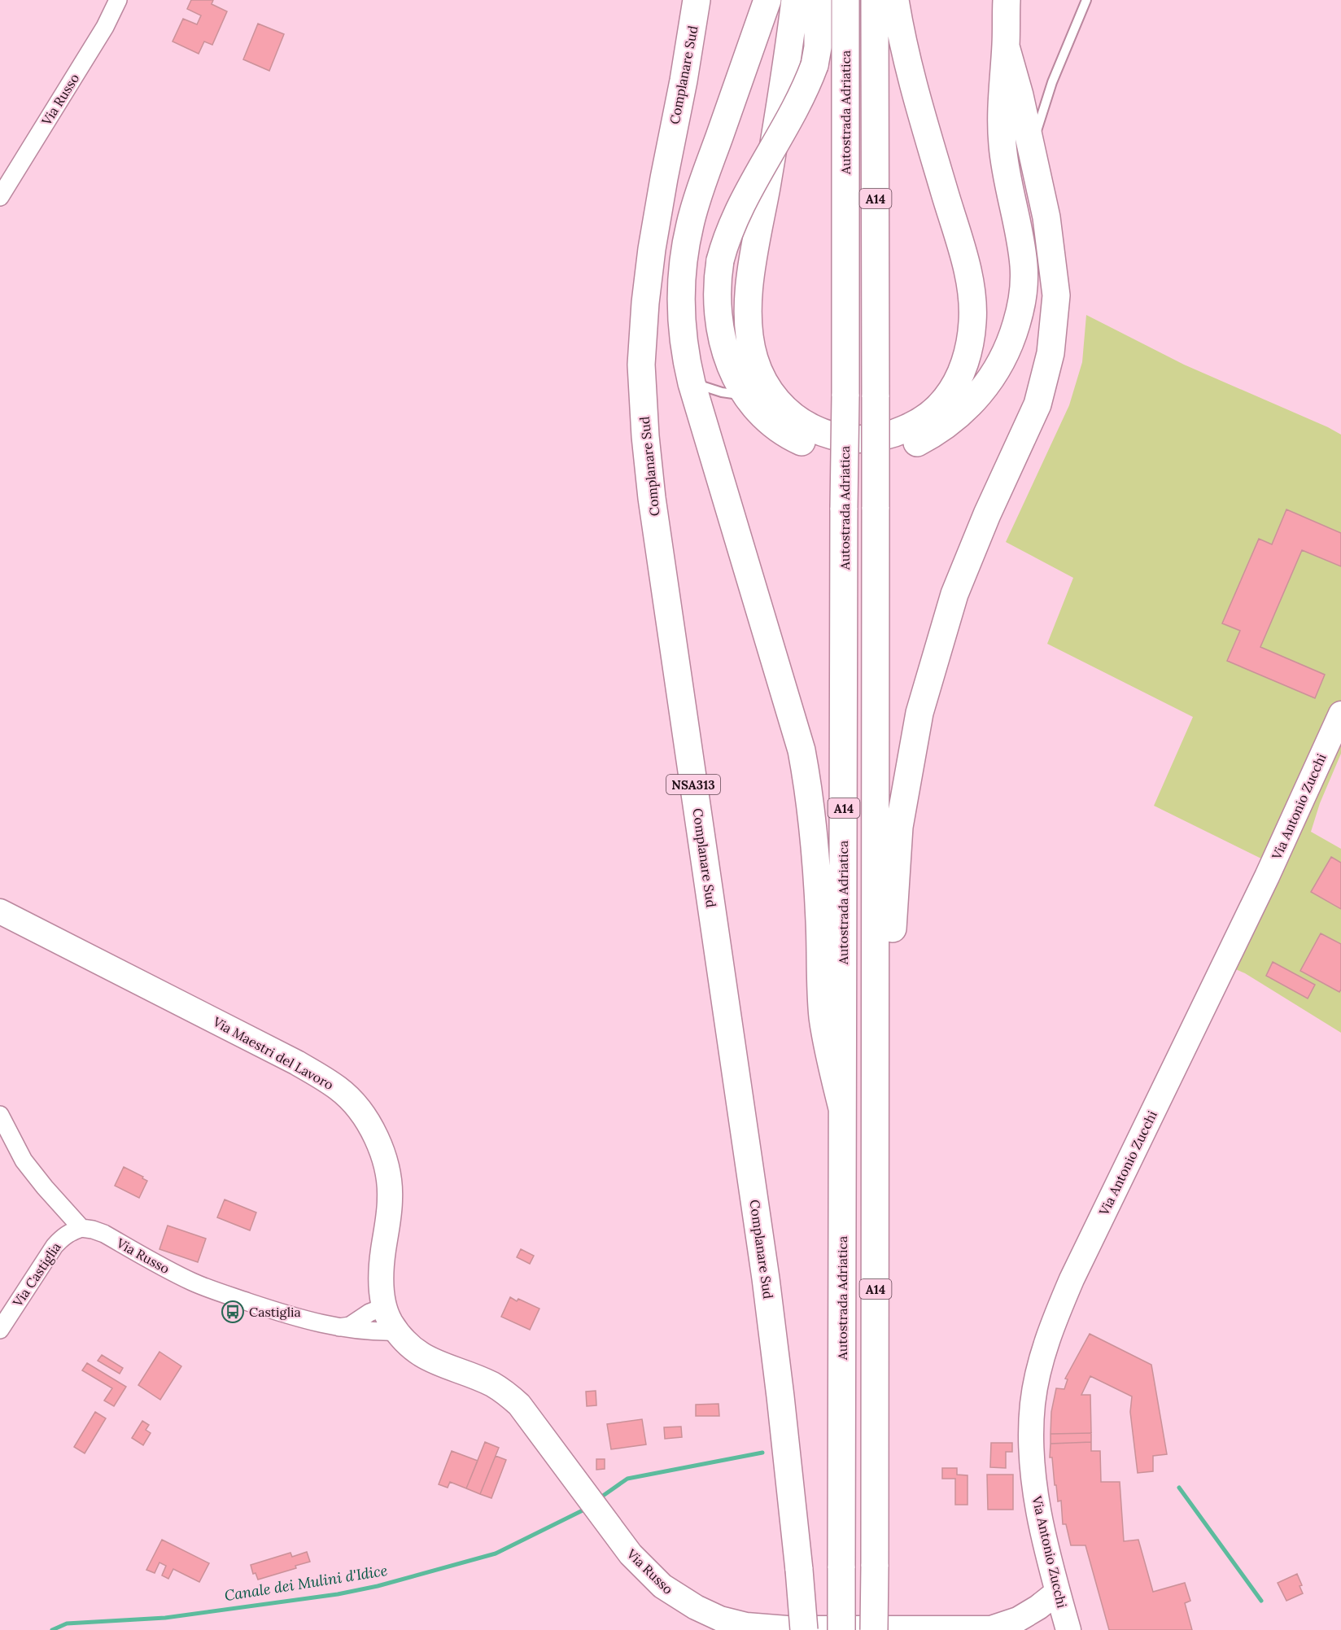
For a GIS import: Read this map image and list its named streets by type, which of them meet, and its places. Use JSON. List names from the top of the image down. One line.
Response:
{"streets":{"highway":["Complanare Sud","Autostrada Adriatica","A14","NSA313"],"street":["Via Russo","Via Antonio Zucchi","Via Maestri del Lavoro","Via Castiglia"]},"crossings":[["Via Russo","Via Antonio Zucchi"],["Via Russo","Via Maestri del Lavoro"],["Via Russo","Via Castiglia"]],"water":["Canale dei Mulini d'Idice"],"places":{"bus stop":["Castiglia"]}}
